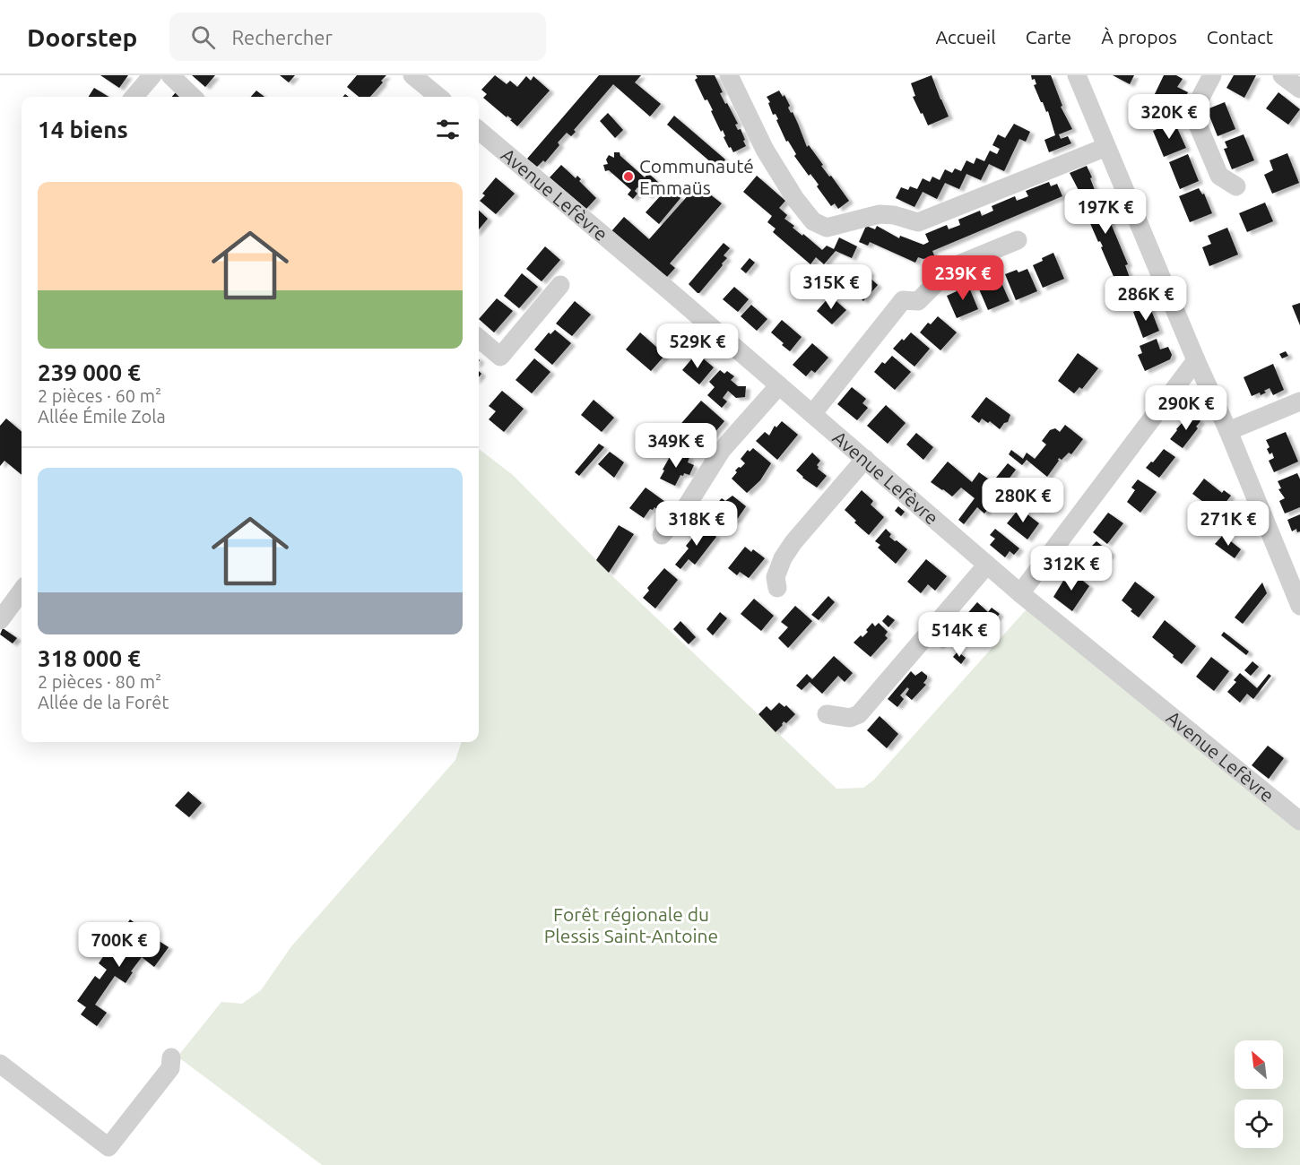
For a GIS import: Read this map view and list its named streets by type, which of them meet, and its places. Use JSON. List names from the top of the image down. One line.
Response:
{"streets":{"street":["Avenue Lefèvre"]},"parks":["Forêt régionale du Plessis Saint-Antoine"],"places":["Communauté Emmaüs"],"north":"top left","page":{"header":"Doorstep","search":"Rechercher","nav":["Accueil","Carte","À propos","Contact"],"price":["320K €","197K €","239K €","315K €","286K €","529K €","290K €","349K €","280K €","318K €","271K €","312K €","514K €","700K €"],"heading":"14 biens","list":[{"name":"239 000 €","note":"2 pièces · 60 m² · Allée Émile Zola"},{"name":"318 000 €","note":"2 pièces · 80 m² · Allée de la Forêt"}]}}
